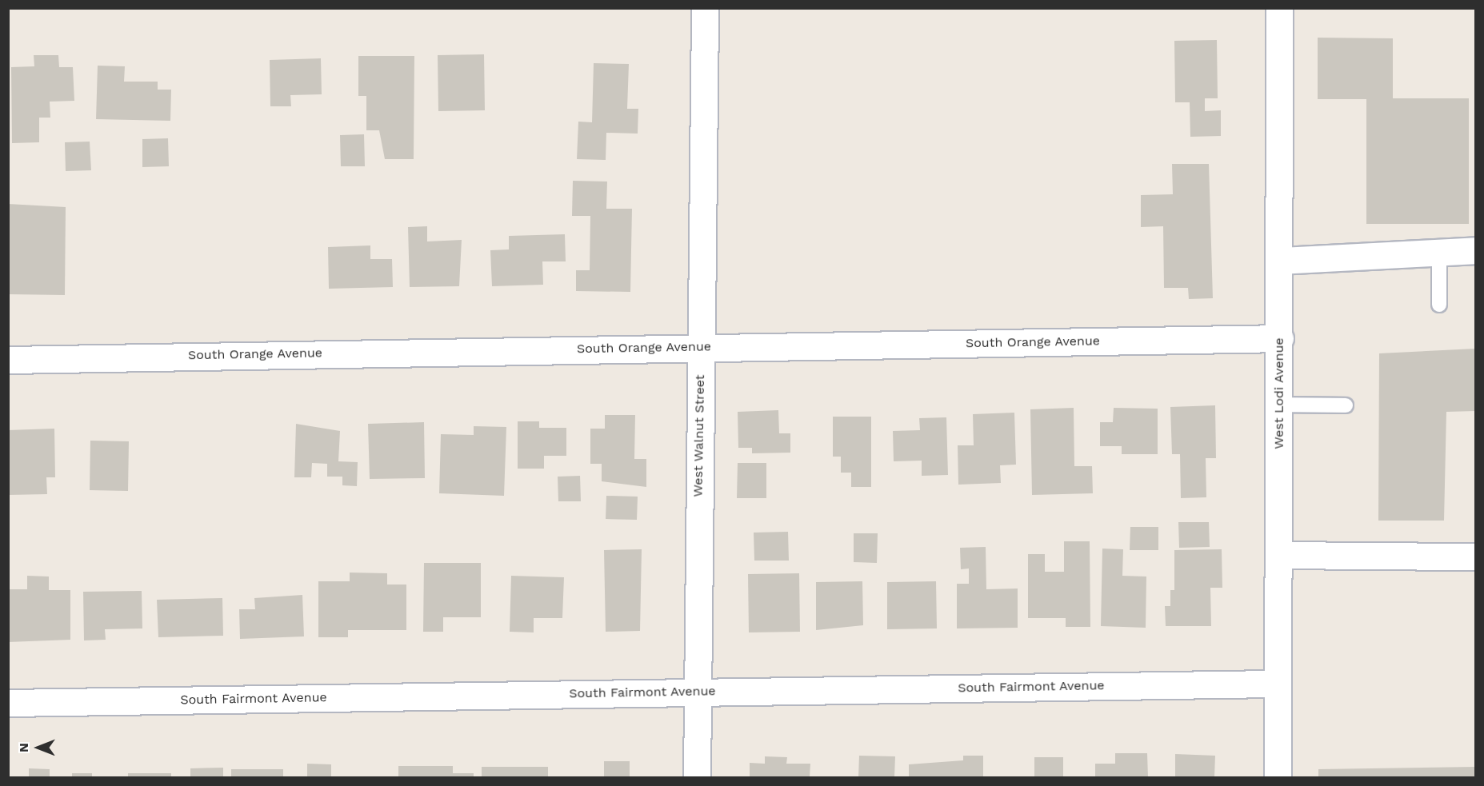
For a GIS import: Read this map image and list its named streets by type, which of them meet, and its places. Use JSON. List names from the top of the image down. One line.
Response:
{"streets":{"street":["South Orange Avenue","West Lodi Avenue","West Walnut Street","South Fairmont Avenue"]},"crossings":[["South Orange Avenue","West Lodi Avenue"],["South Orange Avenue","West Walnut Street"],["West Lodi Avenue","South Fairmont Avenue"],["West Walnut Street","South Fairmont Avenue"]],"north":"left"}
